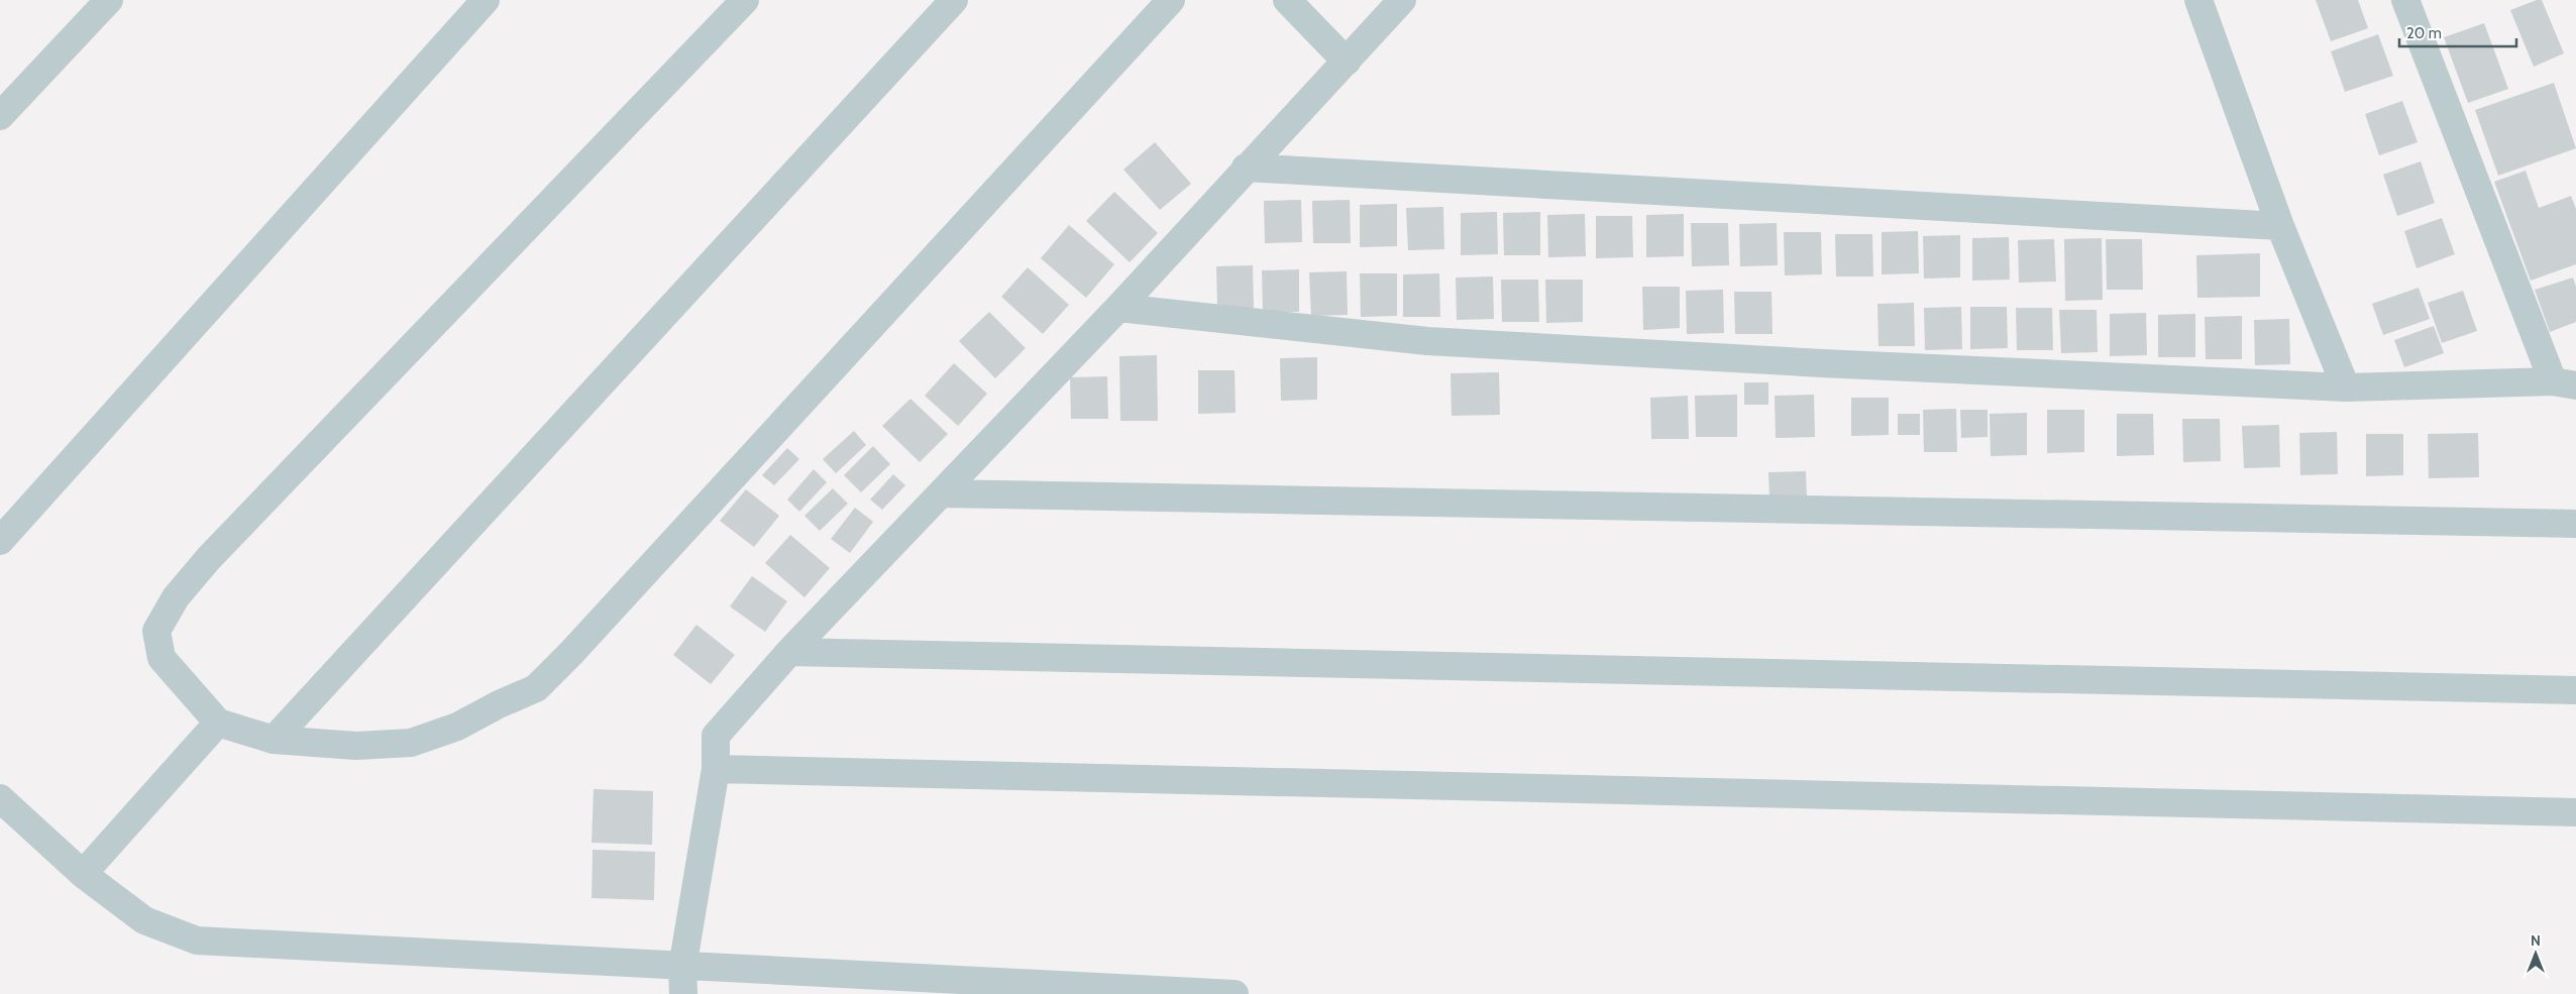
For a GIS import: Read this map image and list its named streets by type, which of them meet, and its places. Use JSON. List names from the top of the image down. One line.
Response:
{"scale_bar":"20 m","north":"top"}
